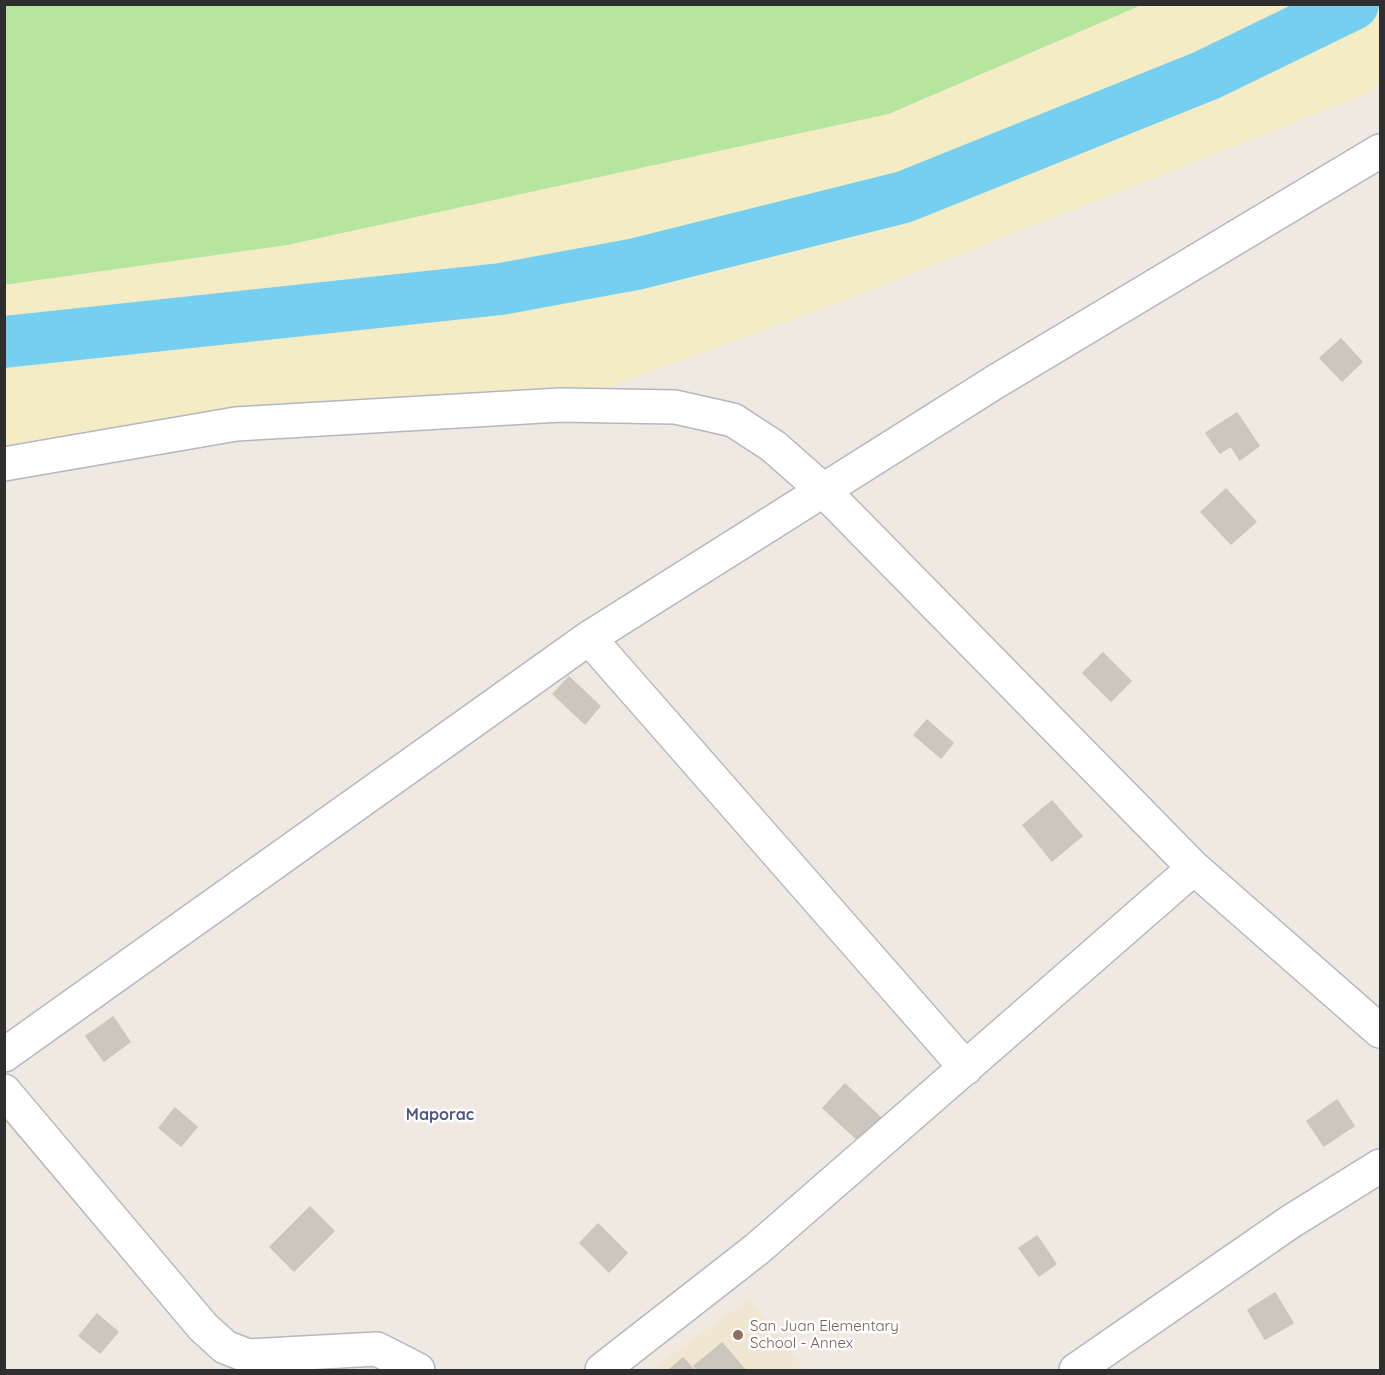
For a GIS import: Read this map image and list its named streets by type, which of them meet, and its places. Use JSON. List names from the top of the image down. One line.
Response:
{"districts":["Maporac"],"places":["San Juan Elementary School - Annex"]}
